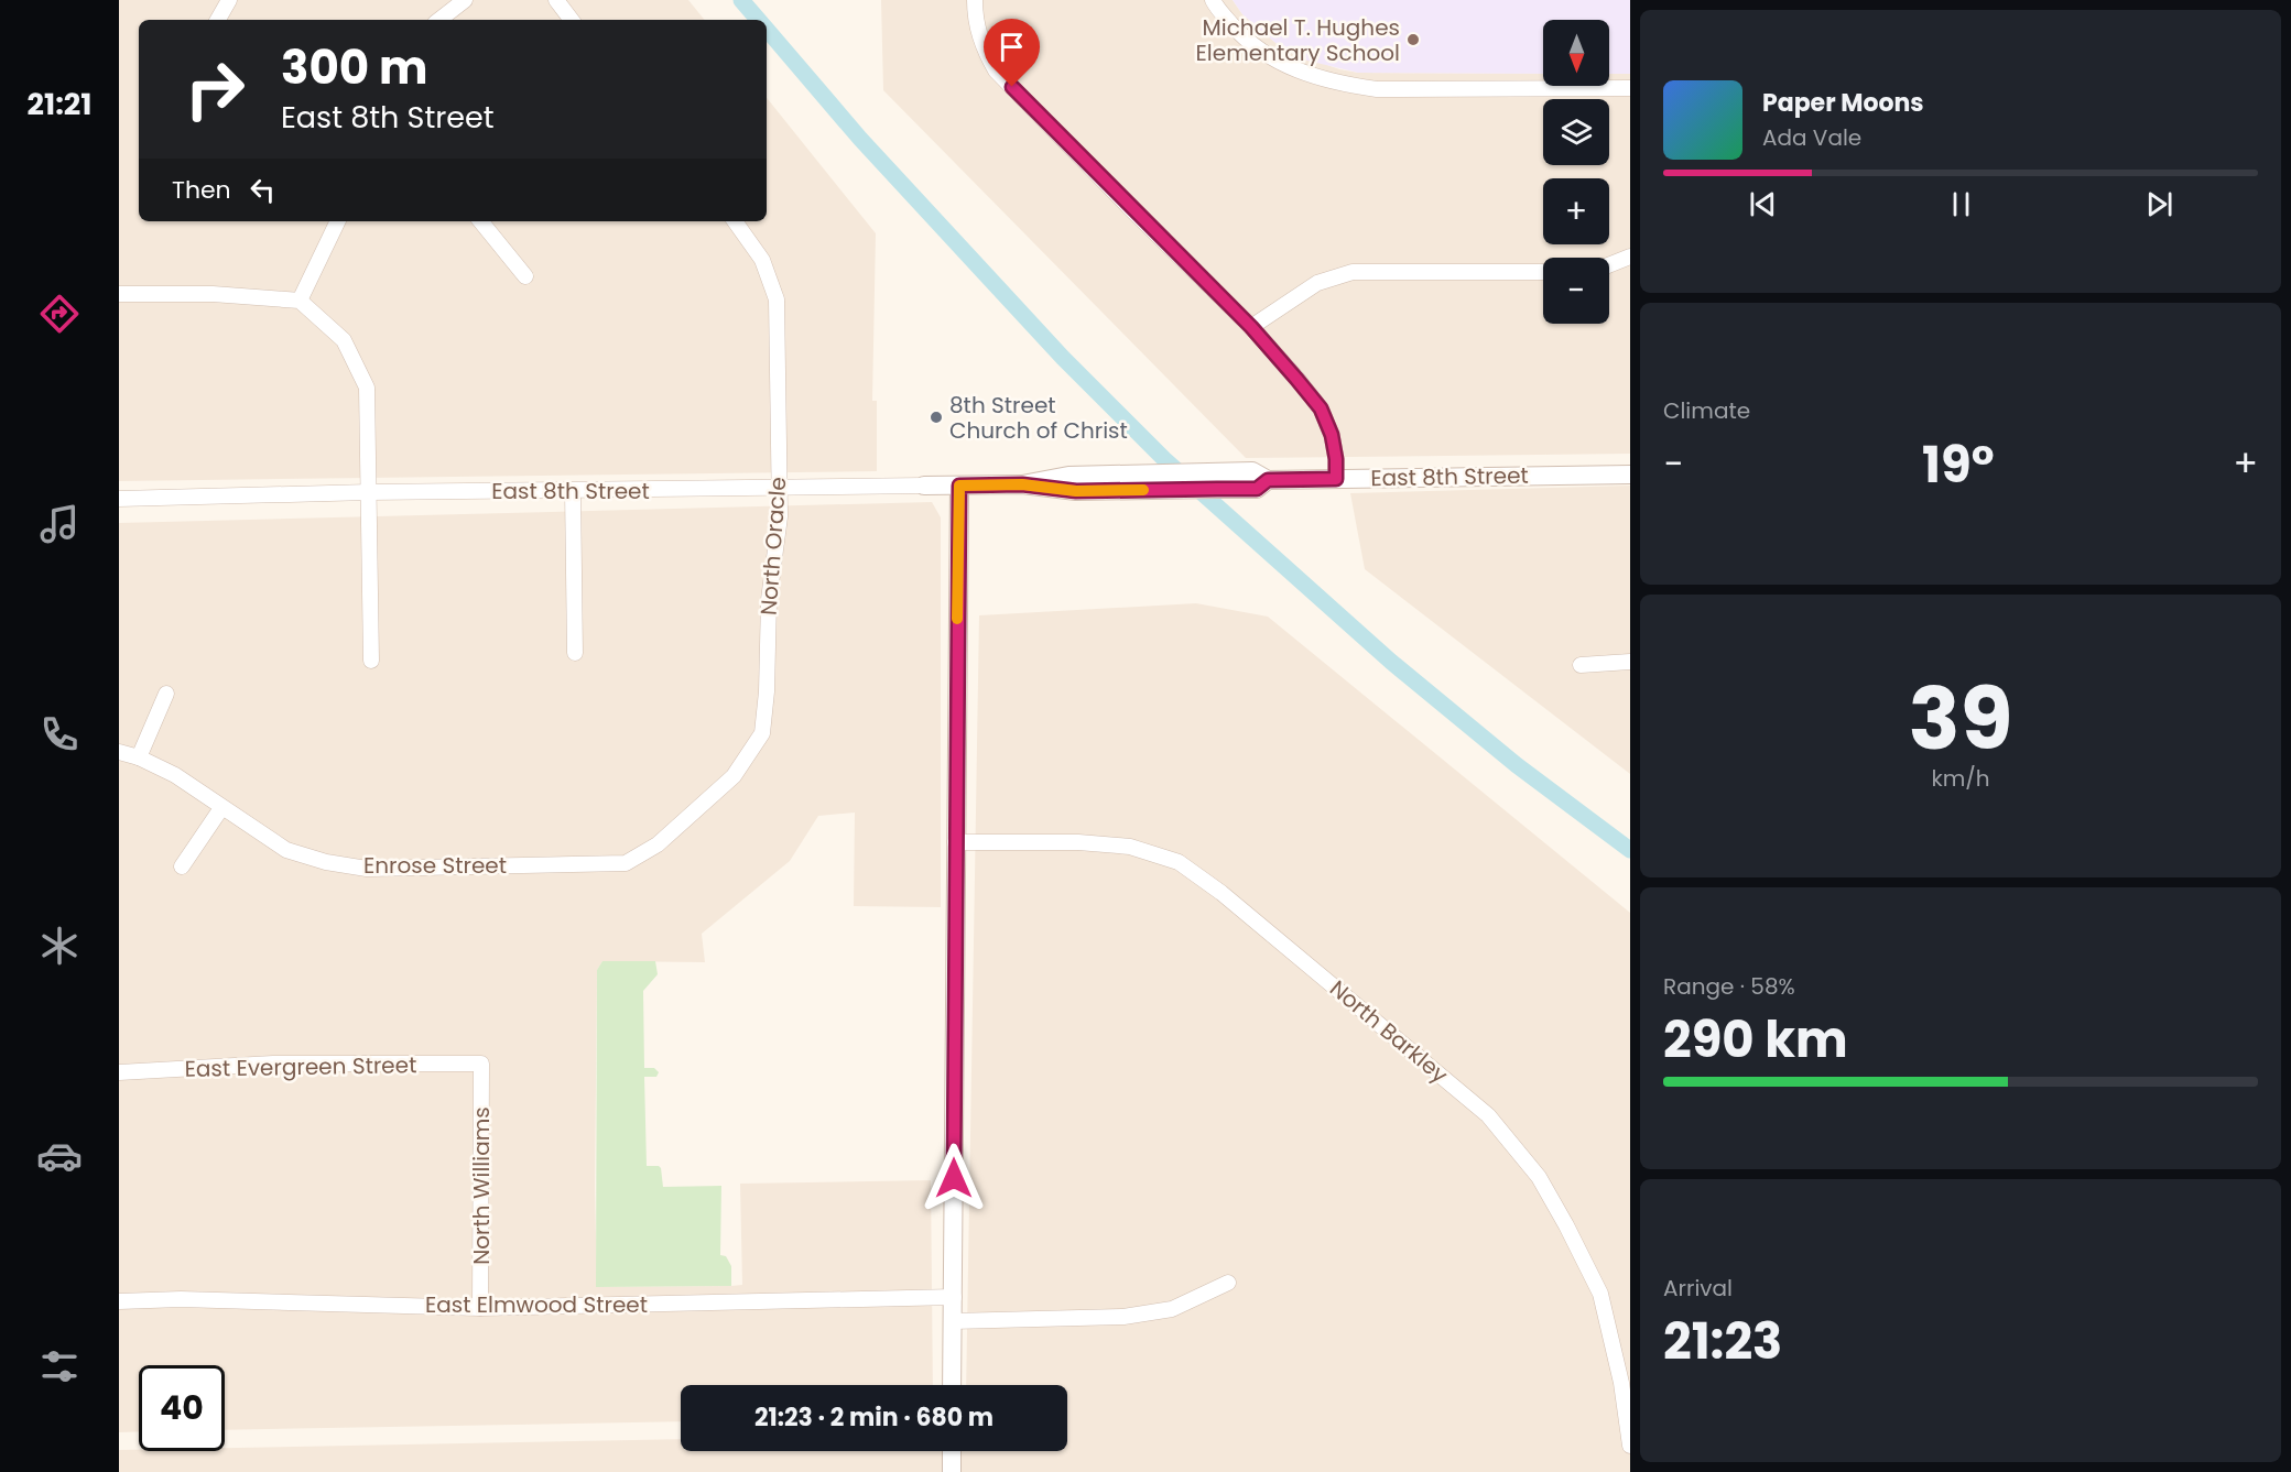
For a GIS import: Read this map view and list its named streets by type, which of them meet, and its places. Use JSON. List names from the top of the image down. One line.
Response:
{"streets":{"street":["East 8th Street","North Oracle","Enrose Street","North Barkley","East Evergreen Street","North Williams","East Elmwood Street"]},"crossings":[["East 8th Street","North Oracle"],["North Oracle","Enrose Street"],["East Evergreen Street","North Williams"],["North Williams","East Elmwood Street"]],"places":["Michael T. Hughes Elementary School","8th Street Church of Christ"],"north":"bottom","page":{"tabs":"21:21","map_buttons":["+","−"],"turn":["300 m","East 8th Street"],"song":["Paper Moons","Ada Vale"],"then":"Then","tile":["Climate",["39","km/h"],["Range · 58%","290 km"],["Arrival","21:23"]],"heat":["−","19°","+"],"limit":"40","trip":"21:23 · 2 min · 680 m"}}
